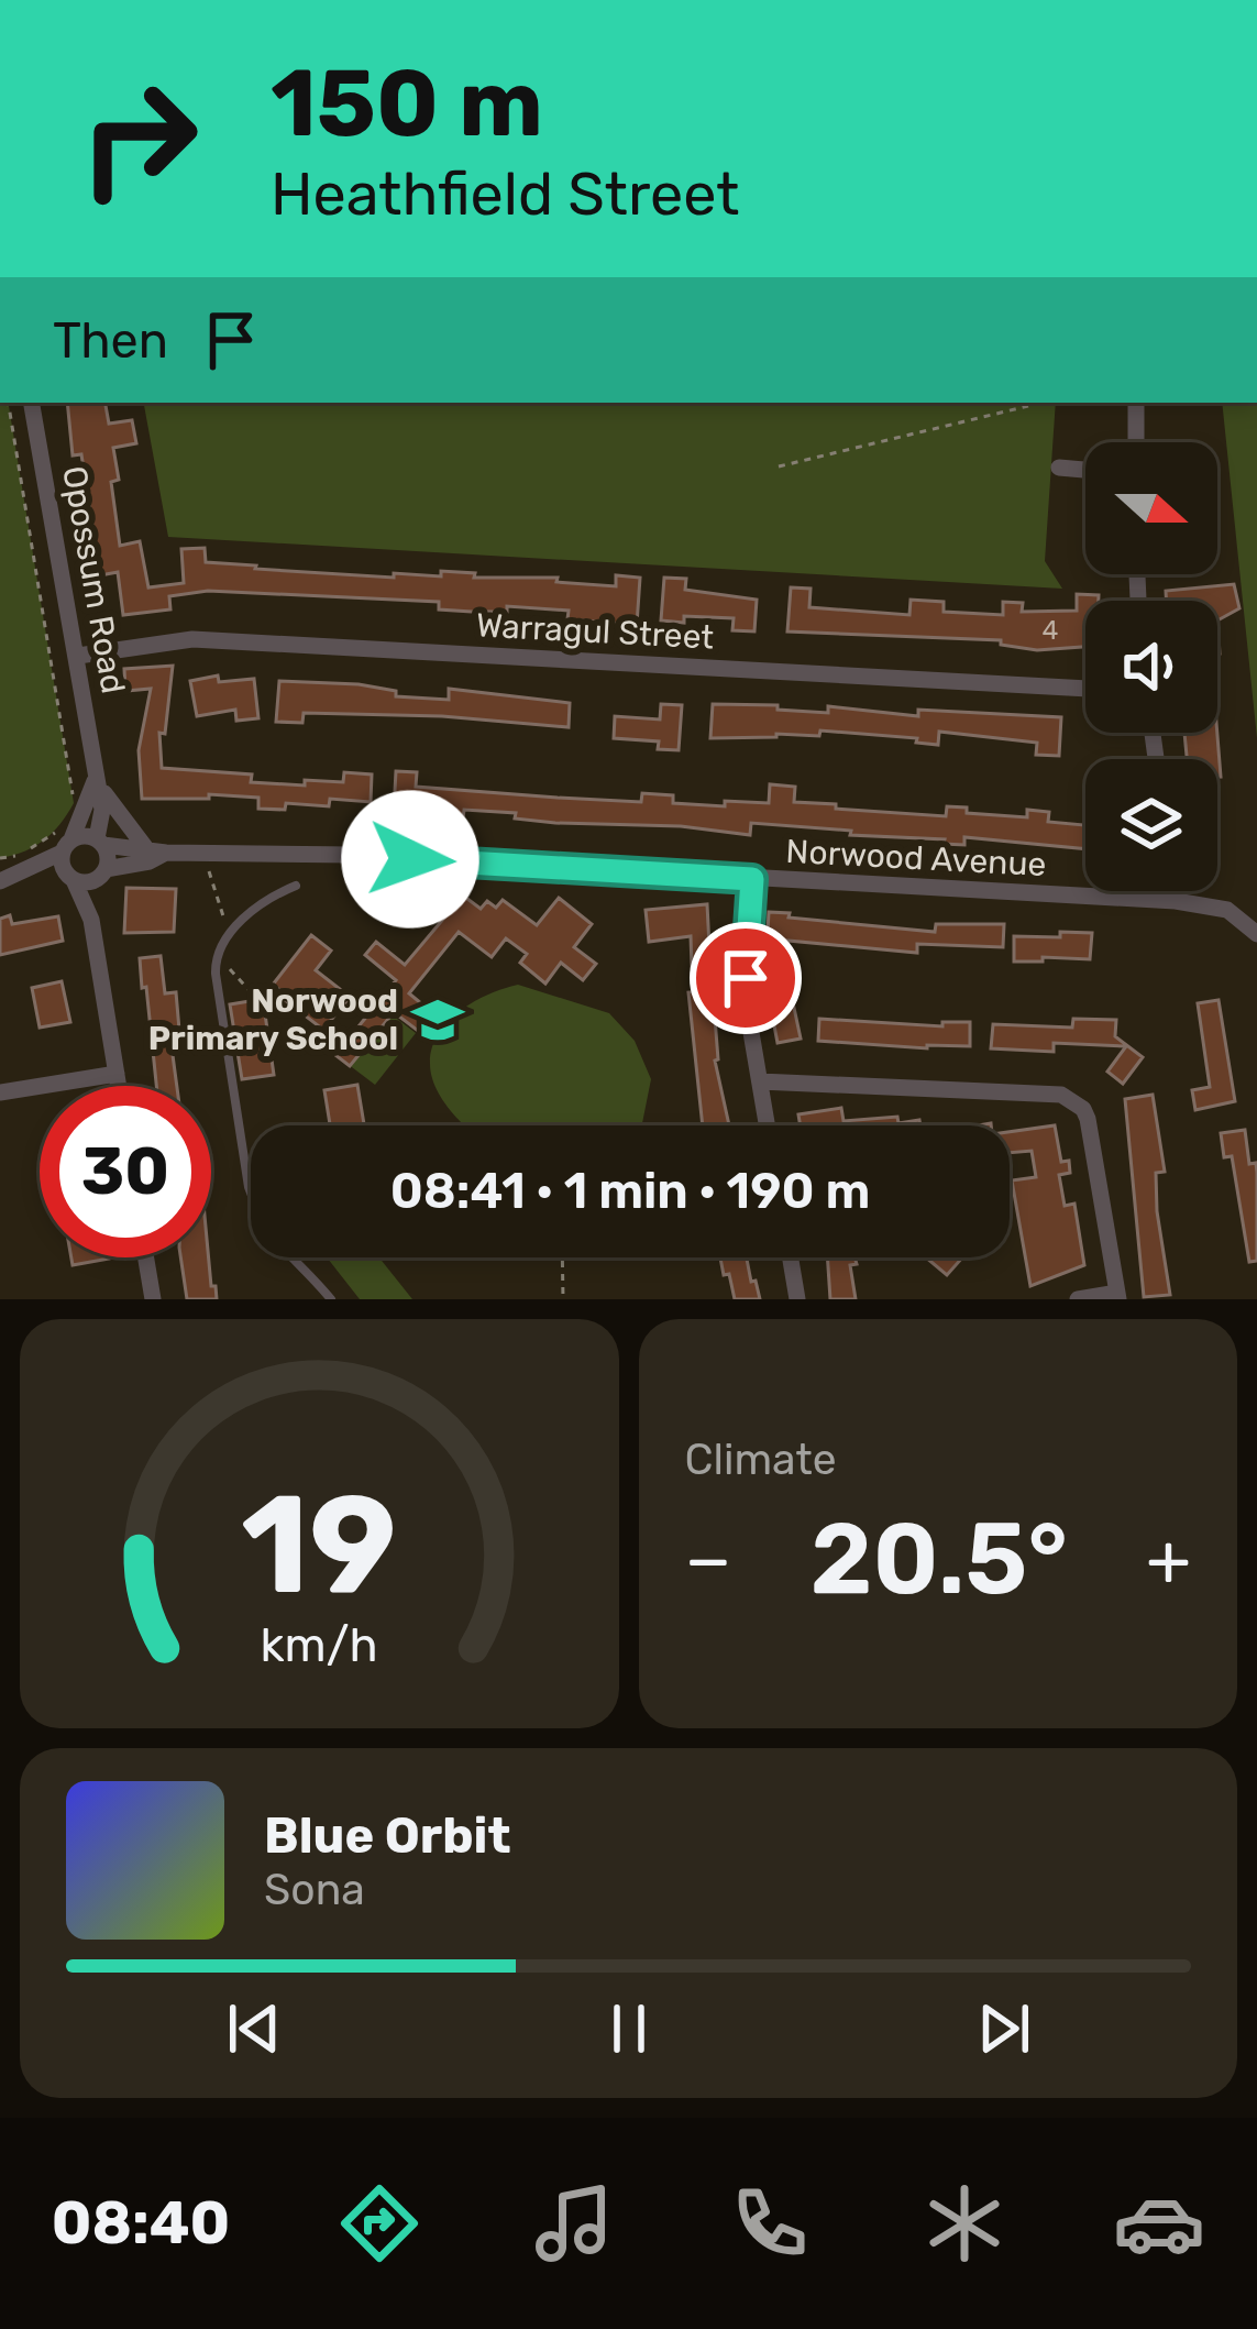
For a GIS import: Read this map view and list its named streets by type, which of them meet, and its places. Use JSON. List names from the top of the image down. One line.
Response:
{"streets":{"street":["Opossum Road","Warragul Street","Norwood Avenue"]},"crossings":[["Opossum Road","Warragul Street"],["Opossum Road","Norwood Avenue"]],"places":{"school or university":["Norwood Primary School"]},"house_numbers":["4"],"north":"right","page":{"turn":["150 m","Heathfield Street"],"then":"Then","limit":"30","trip":"08:41 · 1 min · 190 m","tile":"Climate","heat":["−","20.5°","+"],"song":["Blue Orbit","Sona"],"tabs":"08:40","gauge":["19","km/h"]}}
